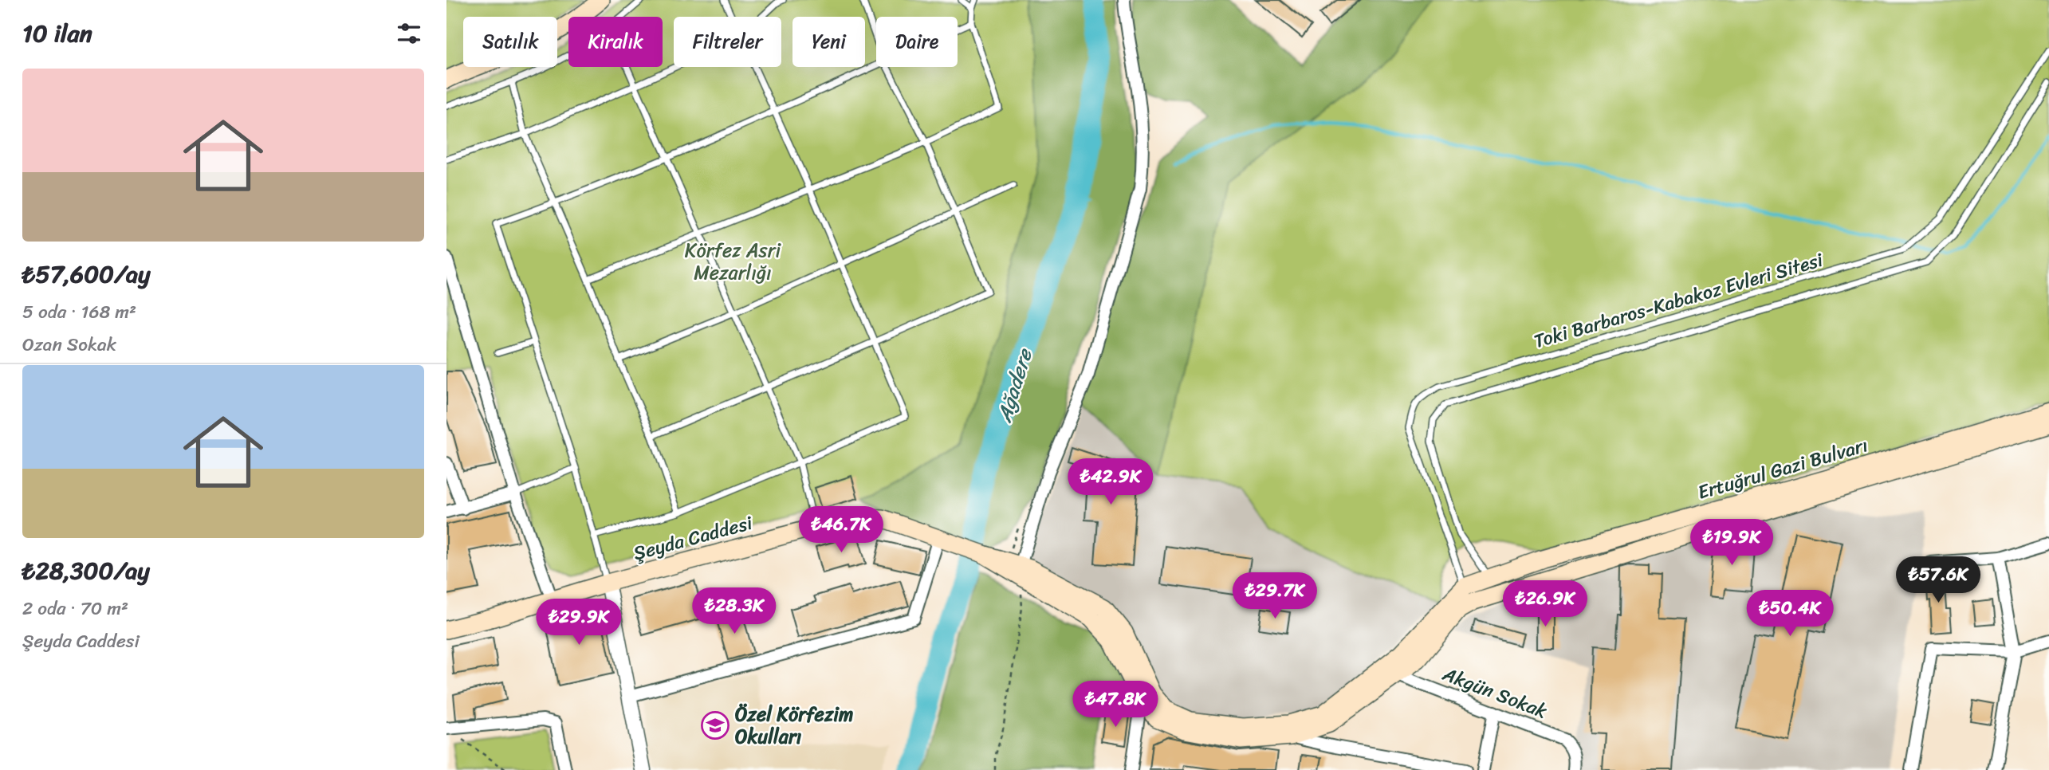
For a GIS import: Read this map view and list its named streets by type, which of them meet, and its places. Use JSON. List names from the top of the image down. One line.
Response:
{"streets":{"main road":["Ertuğrul Gazi Bulvarı","Şeyda Caddesi"],"street":["Akgün Sokak"],"lane":["Toki Barbaros-Kabakoz Evleri Sitesi"]},"crossings":[["Toki Barbaros-Kabakoz Evleri Sitesi","Ertuğrul Gazi Bulvarı"],["Toki Barbaros-Kabakoz Evleri Sitesi","Şeyda Caddesi"],["Ertuğrul Gazi Bulvarı","Şeyda Caddesi"],["Şeyda Caddesi","Akgün Sokak"]],"water":["Ağadere"],"parks":["Körfez Asri Mezarlığı"],"places":{"school or university":["Özel Körfezim Okulları"]},"page":{"heading":"10 ilan","chip":["Satılık","Kiralık","Filtreler","Yeni","Daire"],"list":[{"name":"₺57,600/ay","note":"5 oda · 168 m² · Ozan Sokak"},{"name":"₺28,300/ay","note":"2 oda · 70 m² · Şeyda Caddesi"}],"price":["₺42.9K","₺46.7K","₺19.9K","₺57.6K","₺29.7K","₺26.9K","₺28.3K","₺50.4K","₺29.9K","₺47.8K"]}}
